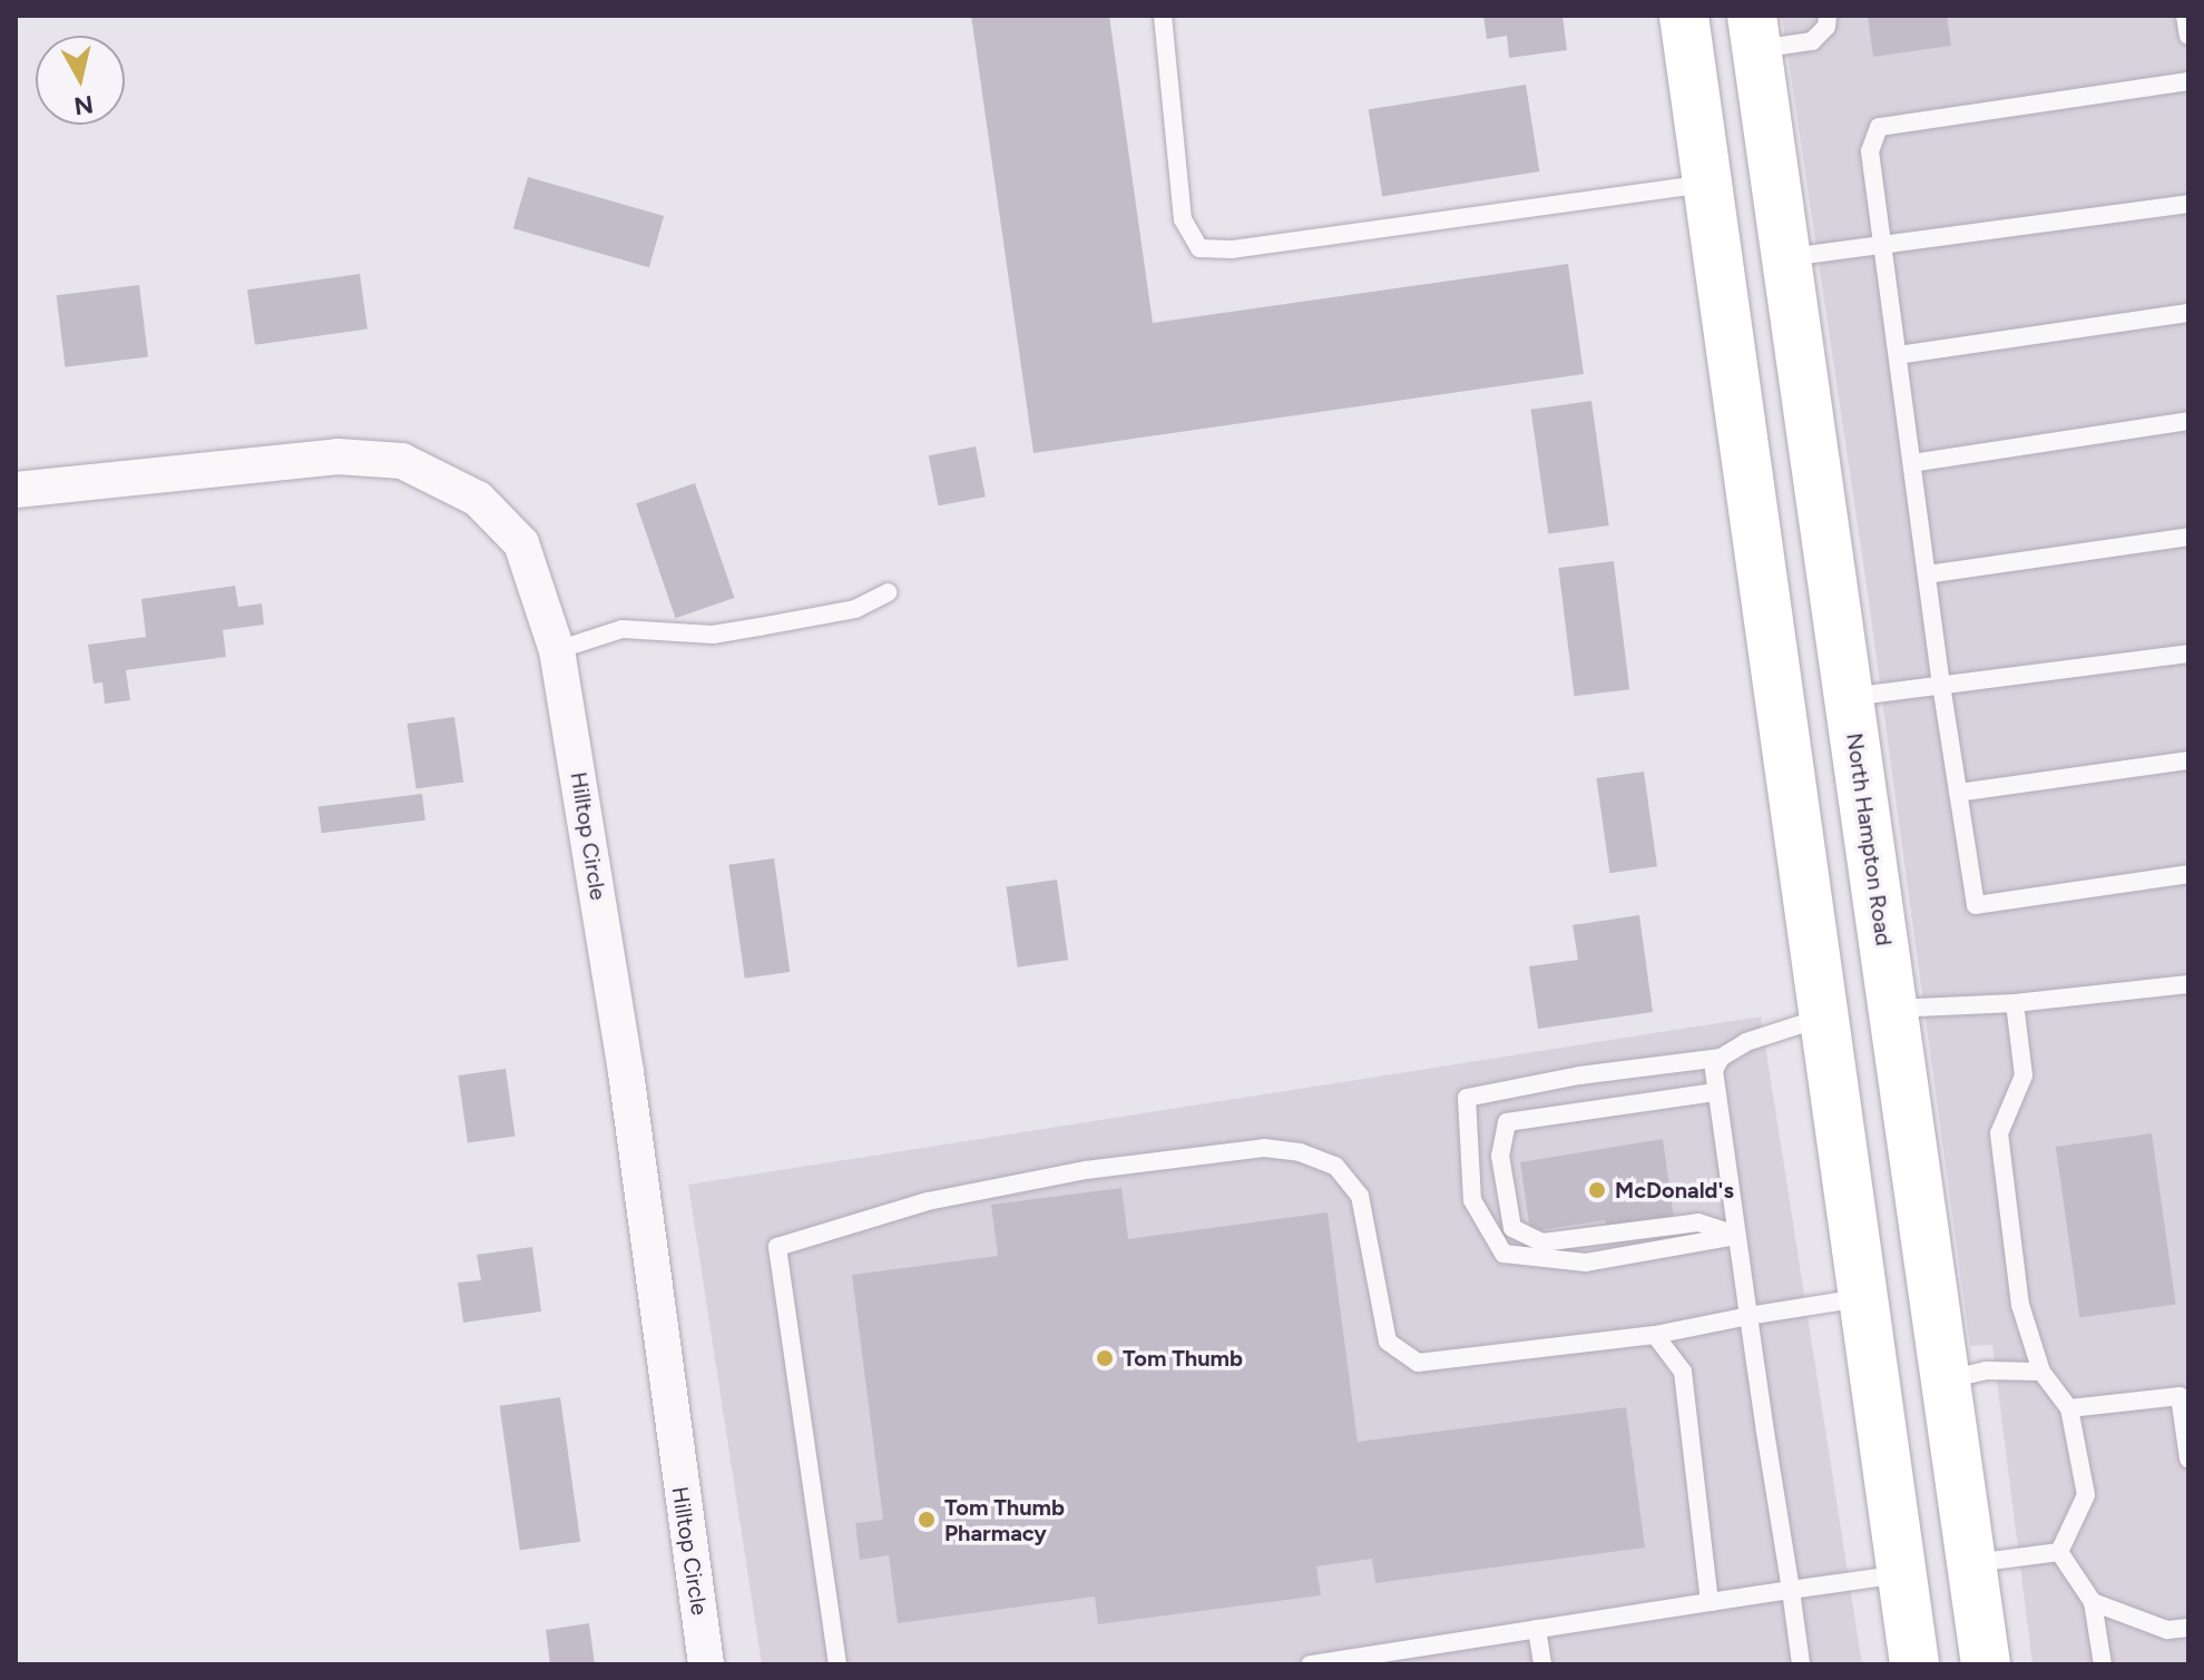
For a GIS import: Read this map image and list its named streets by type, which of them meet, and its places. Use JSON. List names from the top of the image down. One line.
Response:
{"streets":{"main road":["North Hampton Road"],"street":["Hilltop Circle"]},"places":["McDonald's","Tom Thumb","Tom Thumb Pharmacy"],"north":"bottom"}
